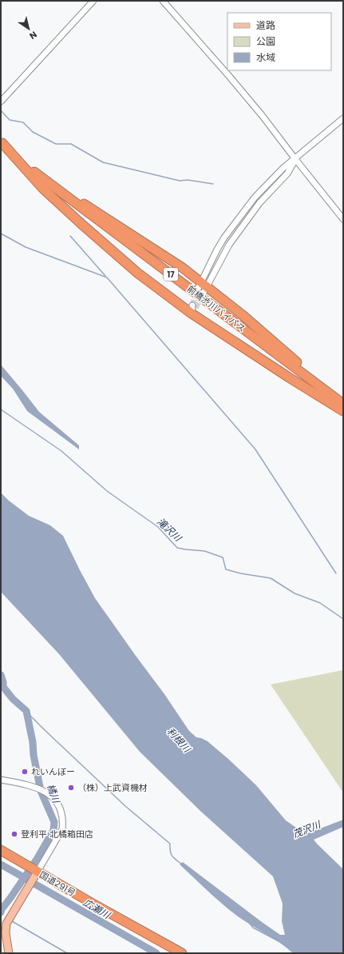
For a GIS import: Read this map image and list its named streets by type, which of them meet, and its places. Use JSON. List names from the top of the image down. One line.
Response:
{"streets":{"highway":["17","前橋渋川バイパス","国道291号"]},"water":["滝沢川","利根川","橘川","茂沢川","広瀬川"],"places":["れいんぼー","（株）上武資機材","登利平 北橘箱田店"],"legend":["道路","公園","水域"],"north":"bottom right"}
